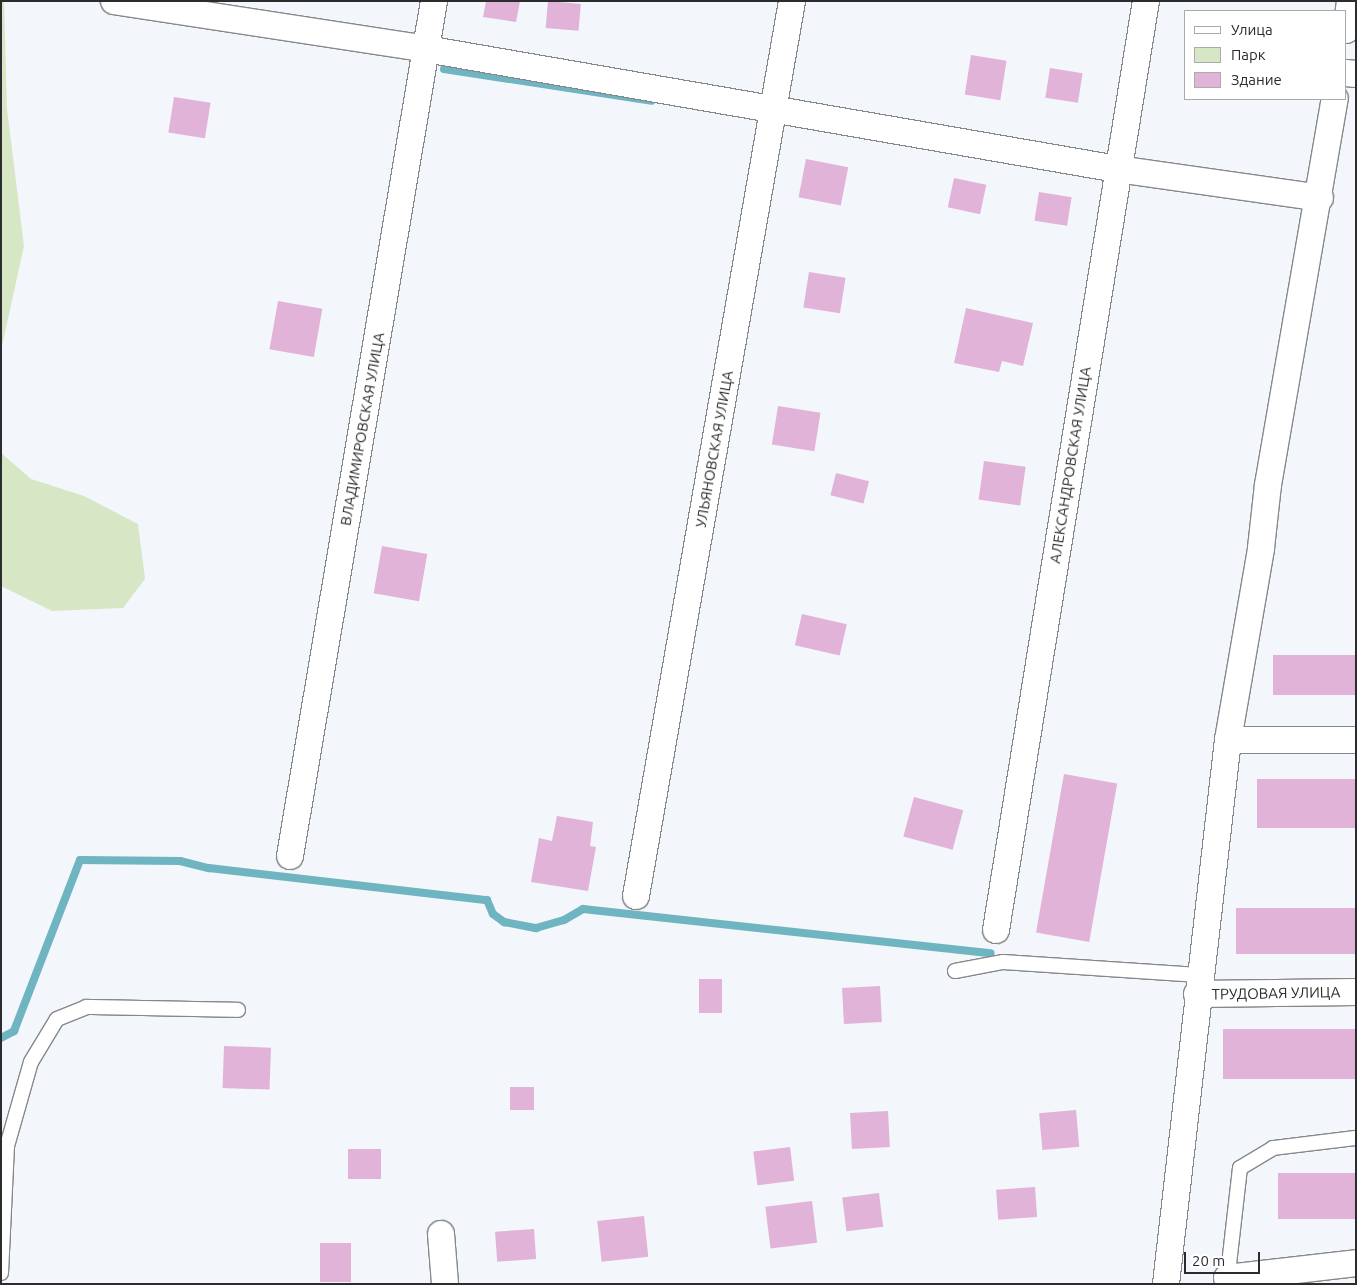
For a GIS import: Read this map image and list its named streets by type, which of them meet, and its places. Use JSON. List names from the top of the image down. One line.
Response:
{"streets":{"street":["ВЛАДИМИРОВСКАЯ УЛИЦА","УЛЬЯНОВСКАЯ УЛИЦА","АЛЕКСАНДРОВСКАЯ УЛИЦА","ТРУДОВАЯ УЛИЦА"]},"legend":["Улица","Парк","Здание"],"scale_bar":"20 m"}
